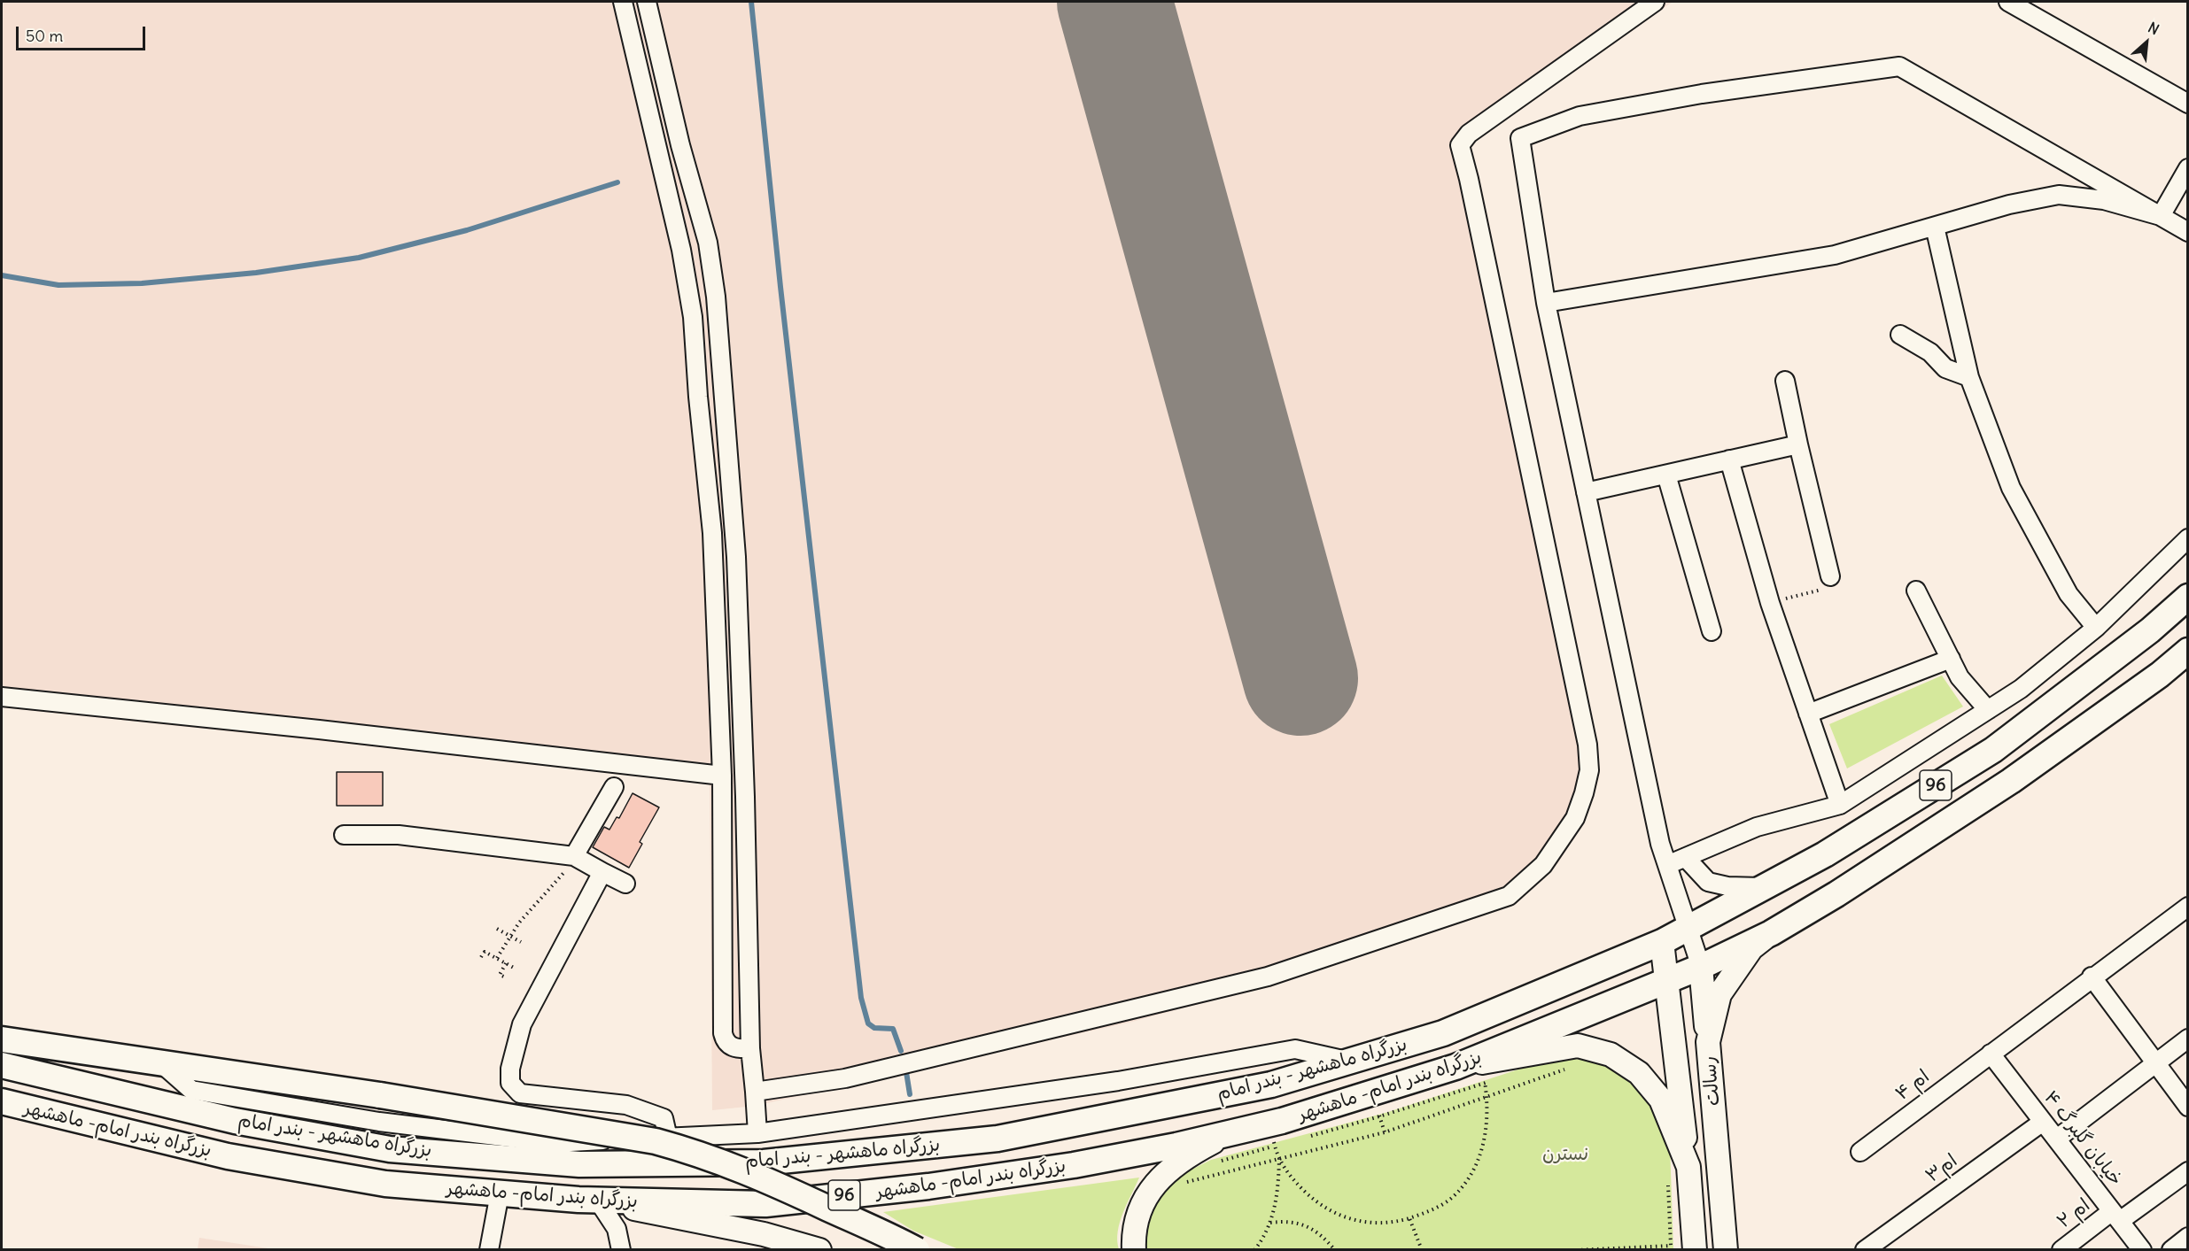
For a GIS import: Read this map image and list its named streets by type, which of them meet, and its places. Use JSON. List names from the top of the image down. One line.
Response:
{"streets":{"highway":["96","بزرگراه ماهشهر - بندر امام","بزرگراه بندر امام- ماهشهر"],"main road":["رسالت"],"street":["ام ۴","خیابان گلبرگ ۴","ام۳","ام ۲"]},"crossings":[["96","بزرگراه ماهشهر - بندر امام"],["96","رسالت"],["96","بزرگراه بندر امام- ماهشهر"],["بزرگراه ماهشهر - بندر امام","رسالت"],["رسالت","بزرگراه بندر امام- ماهشهر"],["ام ۴","خیابان گلبرگ ۴"],["خیابان گلبرگ ۴","ام۳"],["خیابان گلبرگ ۴","ام ۲"]],"parks":["نسترن"],"scale_bar":"50 m","north":"top right"}
